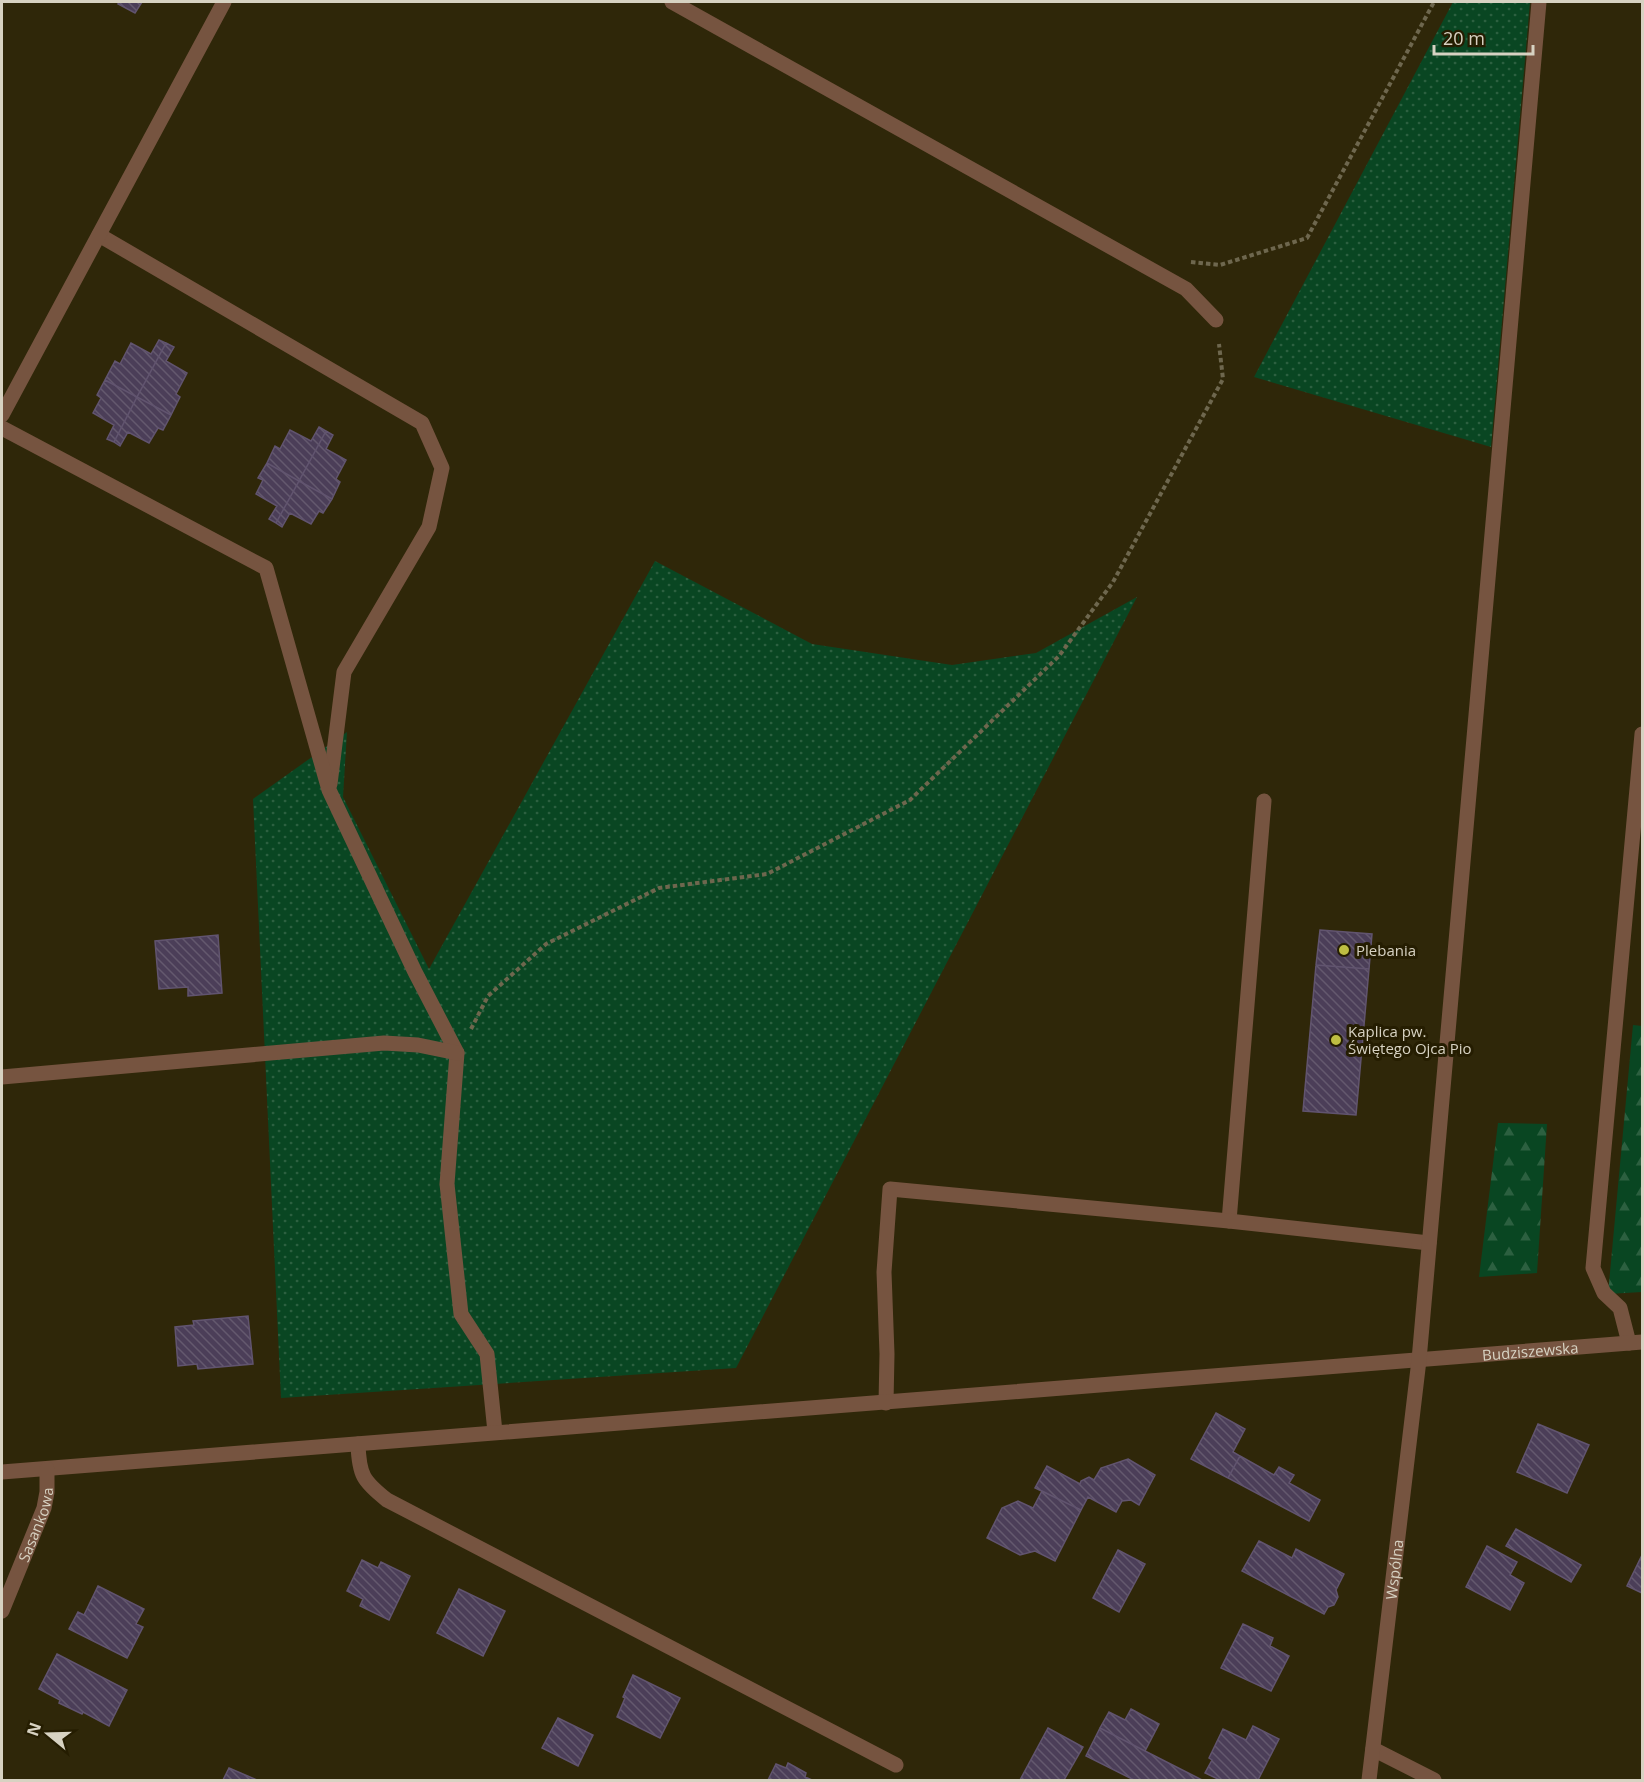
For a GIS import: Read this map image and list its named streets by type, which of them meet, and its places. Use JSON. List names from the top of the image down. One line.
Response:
{"streets":{"street":["Budziszewska","Sasankowa","Wspólna"]},"crossings":[["Budziszewska","Sasankowa"],["Budziszewska","Wspólna"]],"places":["Plebania","Kaplica pw. Świętego Ojca Pio"],"scale_bar":"20 m","north":"left"}
